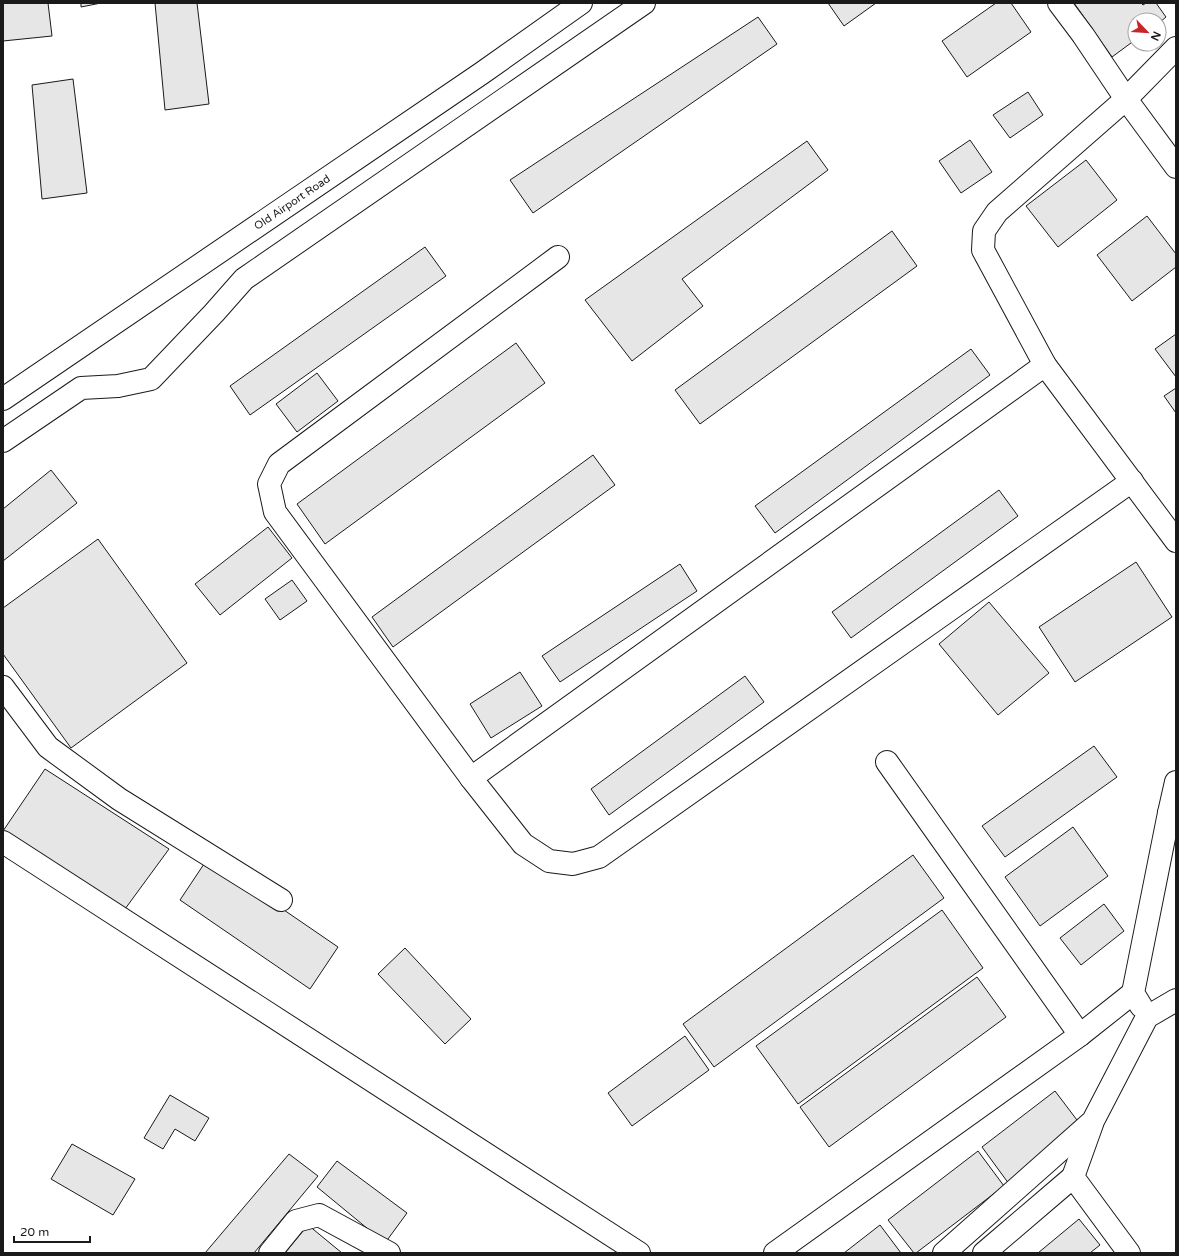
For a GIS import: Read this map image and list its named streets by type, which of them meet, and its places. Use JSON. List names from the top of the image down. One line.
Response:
{"streets":{"main road":["Old Airport Road"]},"scale_bar":"20 m","north":"bottom right"}
